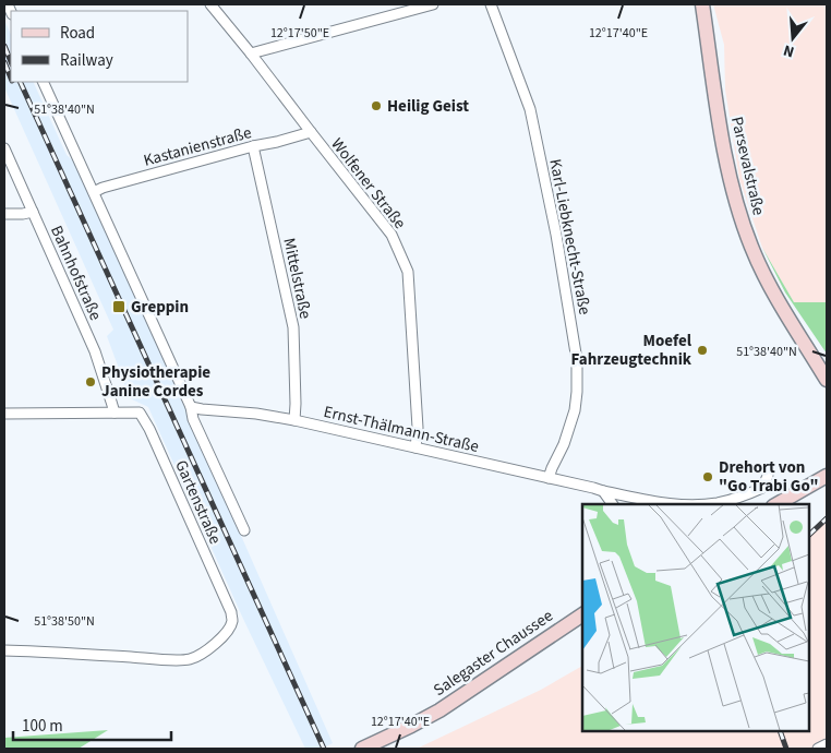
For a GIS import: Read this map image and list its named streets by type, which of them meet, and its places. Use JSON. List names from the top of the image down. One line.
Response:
{"streets":{"street":["Kastanienstraße","Parsevalstraße","Wolfener Straße","Karl-Liebknecht-Straße","Bahnhofstraße","Mittelstraße","Ernst-Thälmann-Straße","Gartenstraße","Salegaster Chaussee"]},"crossings":[["Kastanienstraße","Wolfener Straße"],["Kastanienstraße","Mittelstraße"],["Wolfener Straße","Ernst-Thälmann-Straße"],["Karl-Liebknecht-Straße","Ernst-Thälmann-Straße"],["Bahnhofstraße","Gartenstraße"],["Mittelstraße","Ernst-Thälmann-Straße"]],"places":{"other":["Heilig Geist","Moefel Fahrzeugtechnik","Physiotherapie Janine Cordes","Drehort von \"Go Trabi Go\""],"transit":["Greppin"]},"legend":["Road","Railway"],"scale_bar":"100 m","north":"bottom","coordinates":["12°17'50\"E","12°17'40\"E","51°38'40\"N","51°38'50\"N"]}
